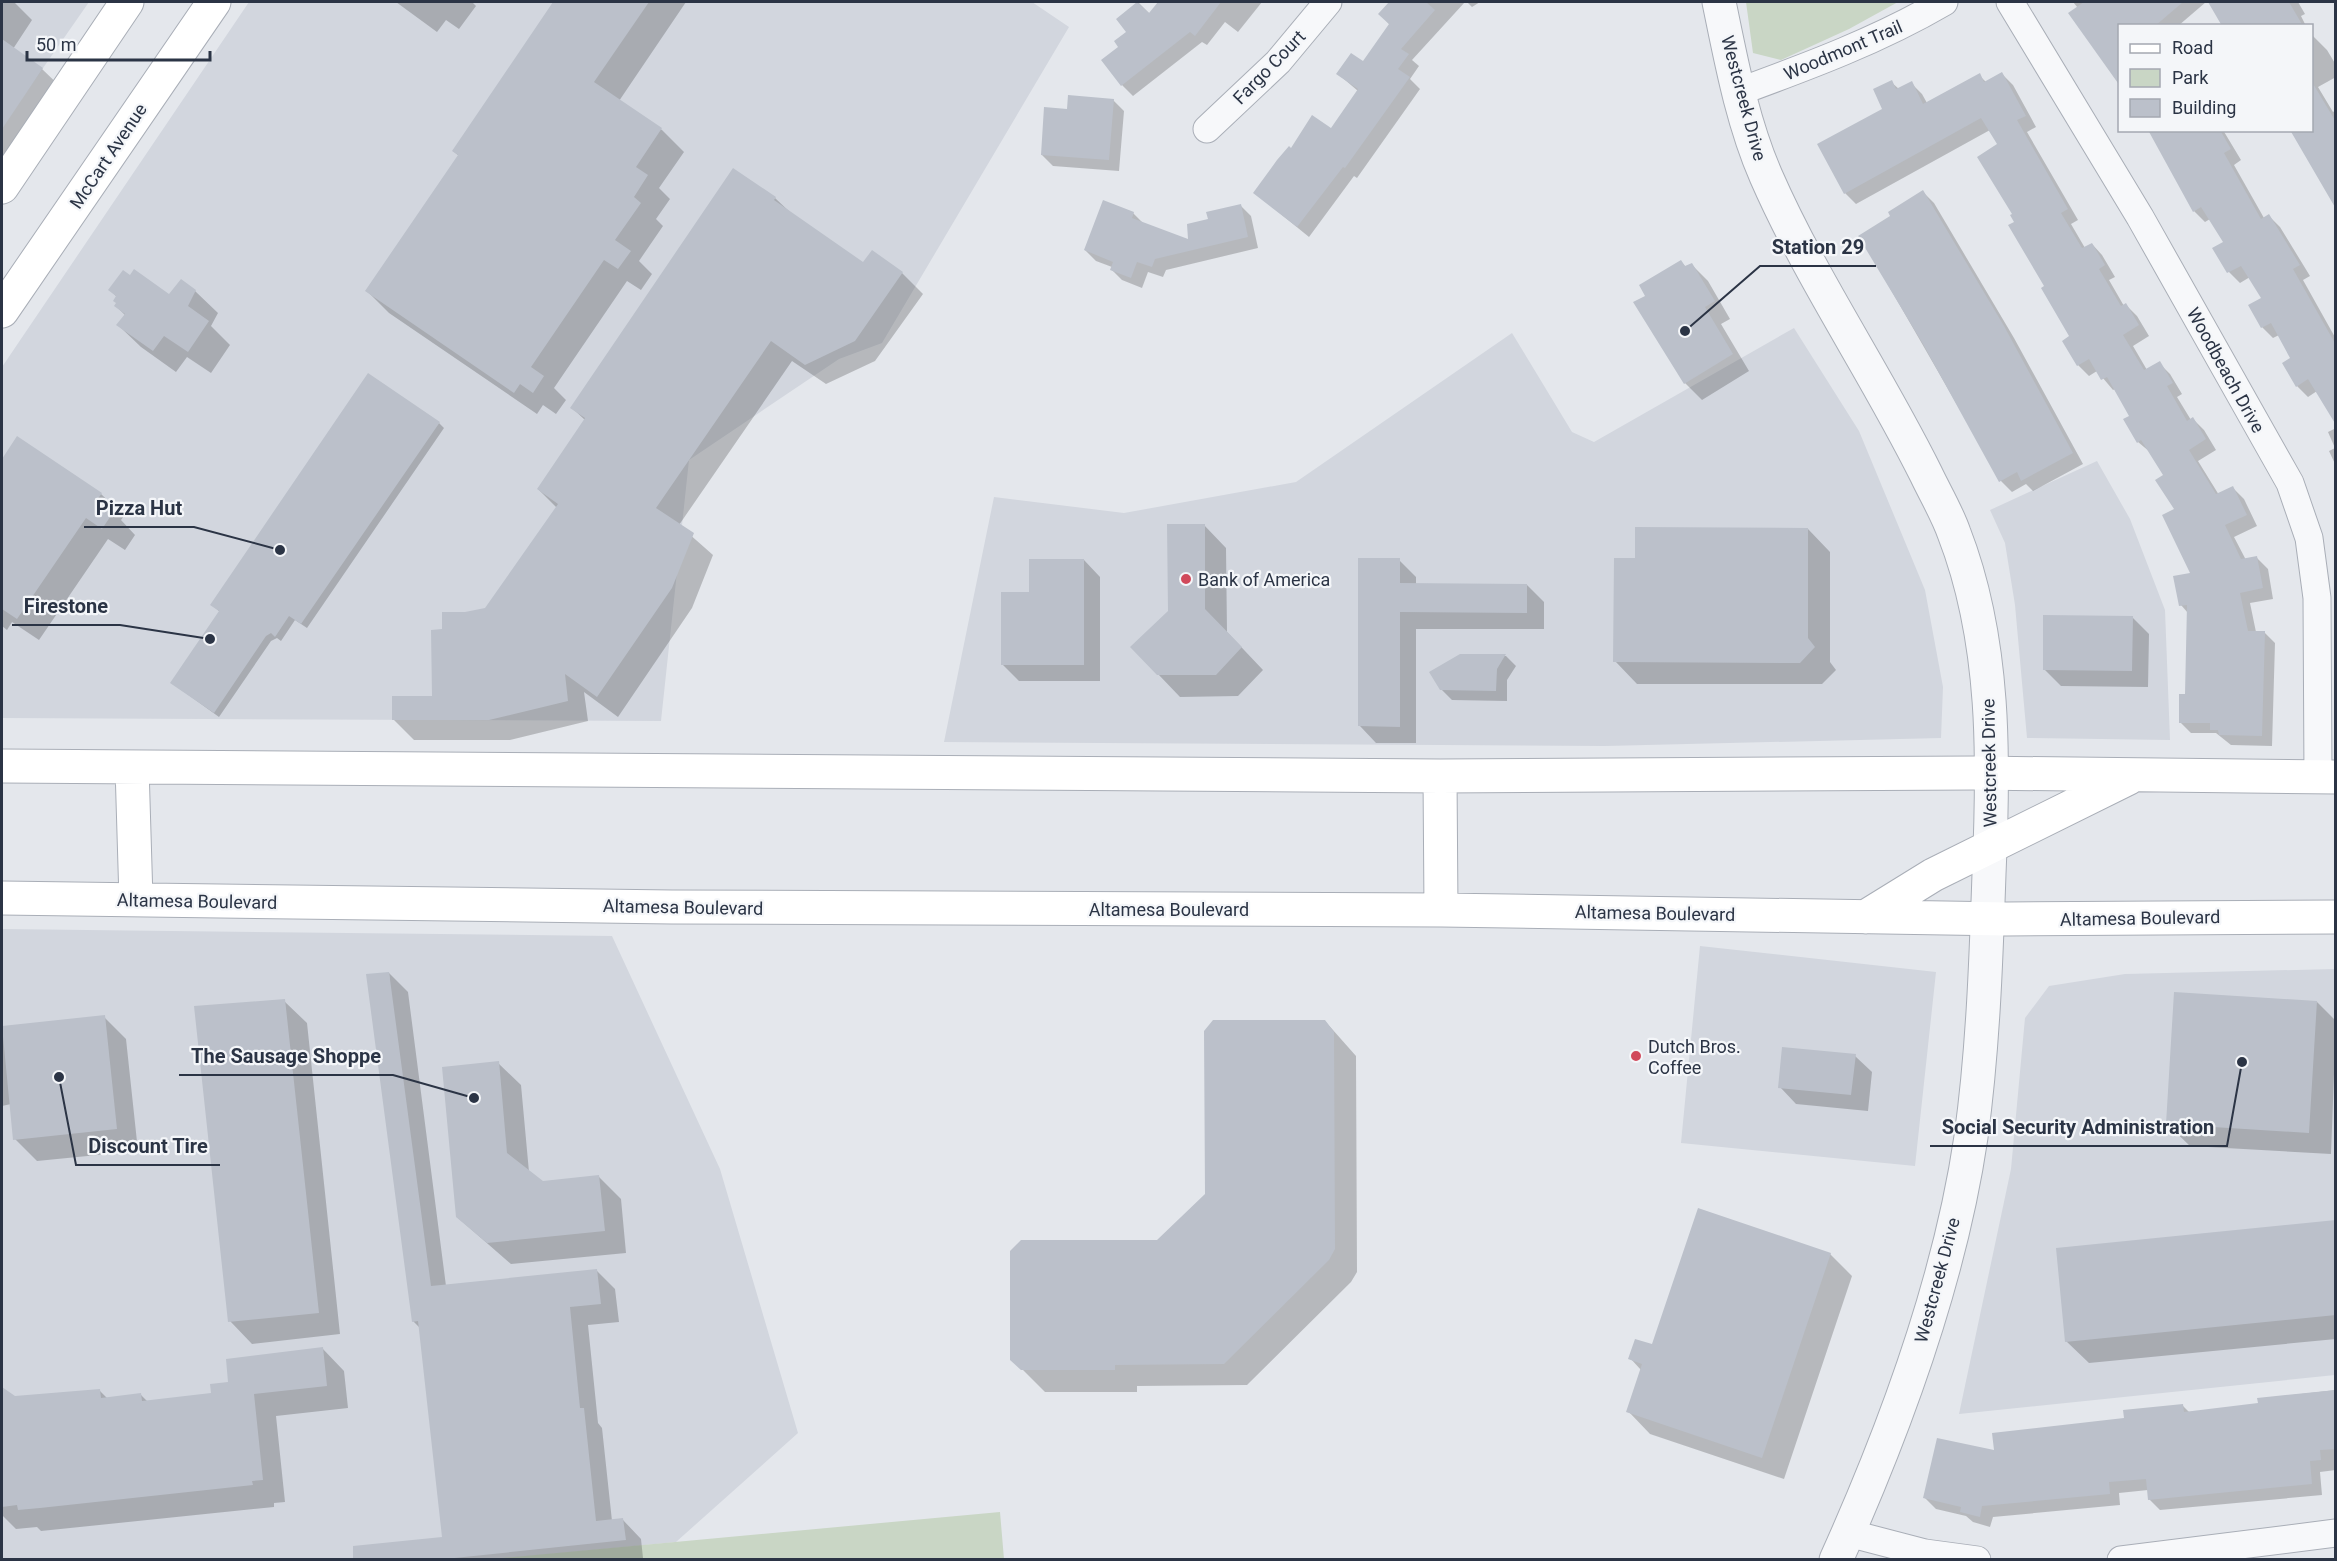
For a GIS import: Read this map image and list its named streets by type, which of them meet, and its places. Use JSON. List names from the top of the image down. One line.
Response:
{"streets":{"main road":["McCart Avenue","Altamesa Boulevard"],"street":["Woodmont Trail","Fargo Court","Westcreek Drive","Woodbeach Drive"]},"crossings":[["Woodmont Trail","Westcreek Drive"],["Westcreek Drive","Altamesa Boulevard"]],"places":["Station 29","Pizza Hut","Bank of America","Firestone","Dutch Bros. Coffee","Social Security Administration","Discount Tire","The Sausage Shoppe"],"legend":["Road","Park","Building"],"scale_bar":"50 m"}
